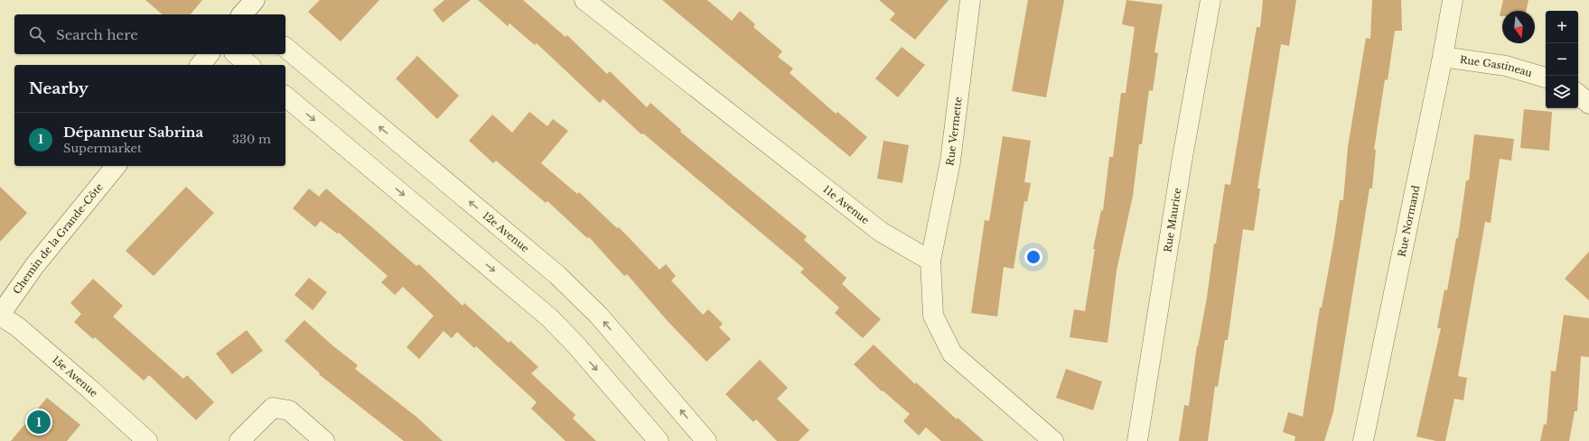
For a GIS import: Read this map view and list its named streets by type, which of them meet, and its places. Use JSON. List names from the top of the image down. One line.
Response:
{"streets":{"street":["Rue Gastineau","Rue Vermette","11e Avenue","Rue Maurice","Rue Normand","12e Avenue","Chemin de la Grande-Côte","15e Avenue"]},"crossings":[["Rue Gastineau","Rue Normand"],["Rue Vermette","11e Avenue"],["Chemin de la Grande-Côte","15e Avenue"]],"north":"bottom","page":{"map_buttons":["+","−"],"search":"Search here","heading":"Nearby","list":[{"mark":"1","name":"Dépanneur Sabrina","note":"Supermarket","value":"330 m"}],"pins":"1"}}
